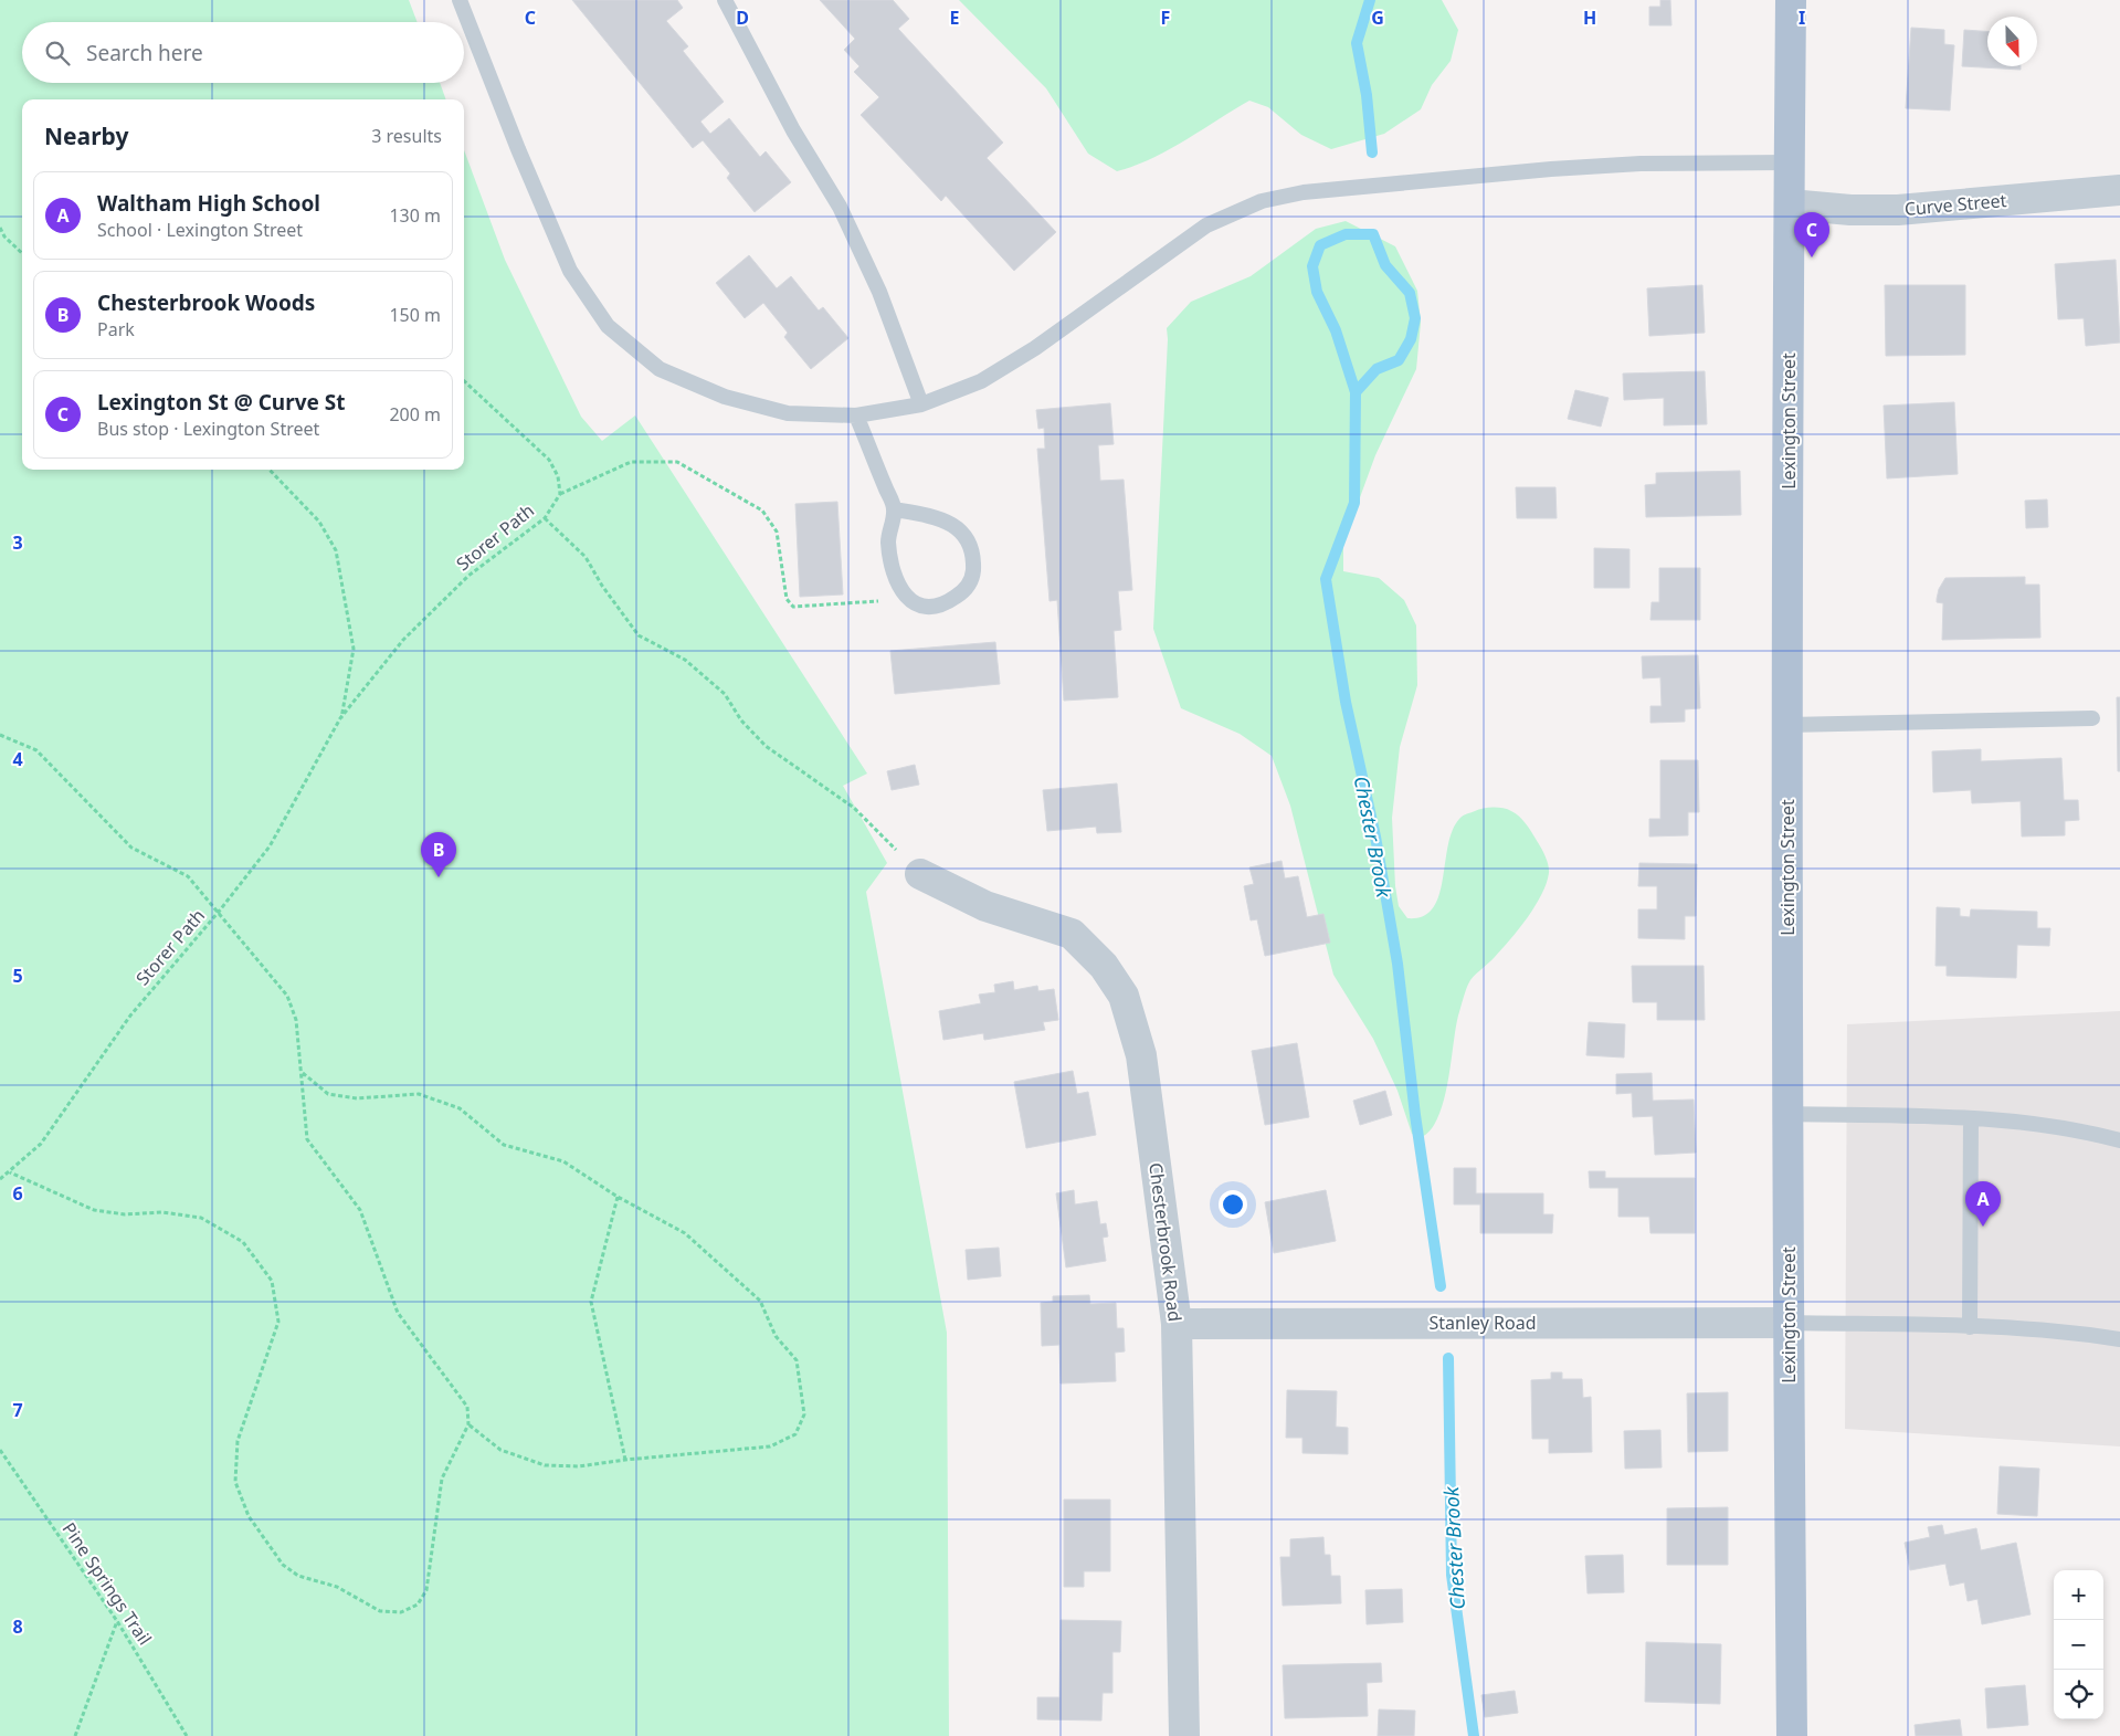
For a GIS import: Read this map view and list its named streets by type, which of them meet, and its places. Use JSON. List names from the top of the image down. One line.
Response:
{"streets":{"main road":["Lexington Street"],"street":["Curve Street","Chesterbrook Road","Stanley Road"],"path":["Storer Path","Pine Springs Trail"]},"crossings":[["Curve Street","Lexington Street"],["Lexington Street","Stanley Road"],["Chesterbrook Road","Stanley Road"]],"water":["Chester Brook"],"north":"bottom","page":{"search":"Search here","heading":["Nearby","3 results"],"list":[{"mark":"A","name":"Waltham High School","note":"School · Lexington Street","value":"130 m"},{"mark":"B","name":"Chesterbrook Woods","note":"Park","value":"150 m"},{"mark":"C","name":"Lexington St @ Curve St","note":"Bus stop · Lexington Street","value":"200 m"}],"pins":["C","B","A"],"map_buttons":["+","−"]},"grid":{"columns":["C","D","E","F","G","H","I"],"rows":["3","4","5","6","7","8"]}}
